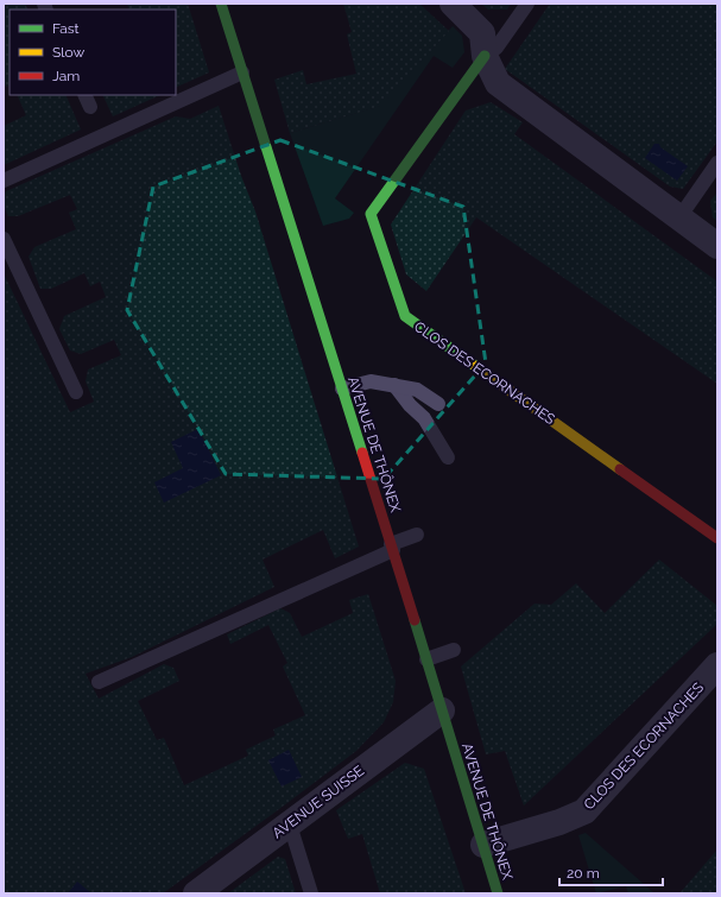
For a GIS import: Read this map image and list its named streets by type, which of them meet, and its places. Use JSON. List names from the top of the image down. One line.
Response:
{"streets":{"main road":["CLOS DES ECORNACHES","AVENUE DE THÔNEX"],"street":["AVENUE SUISSE"]},"crossings":[["CLOS DES ECORNACHES","AVENUE DE THÔNEX"],["AVENUE DE THÔNEX","AVENUE SUISSE"]],"legend":["Fast","Slow","Jam"],"scale_bar":"20 m"}
